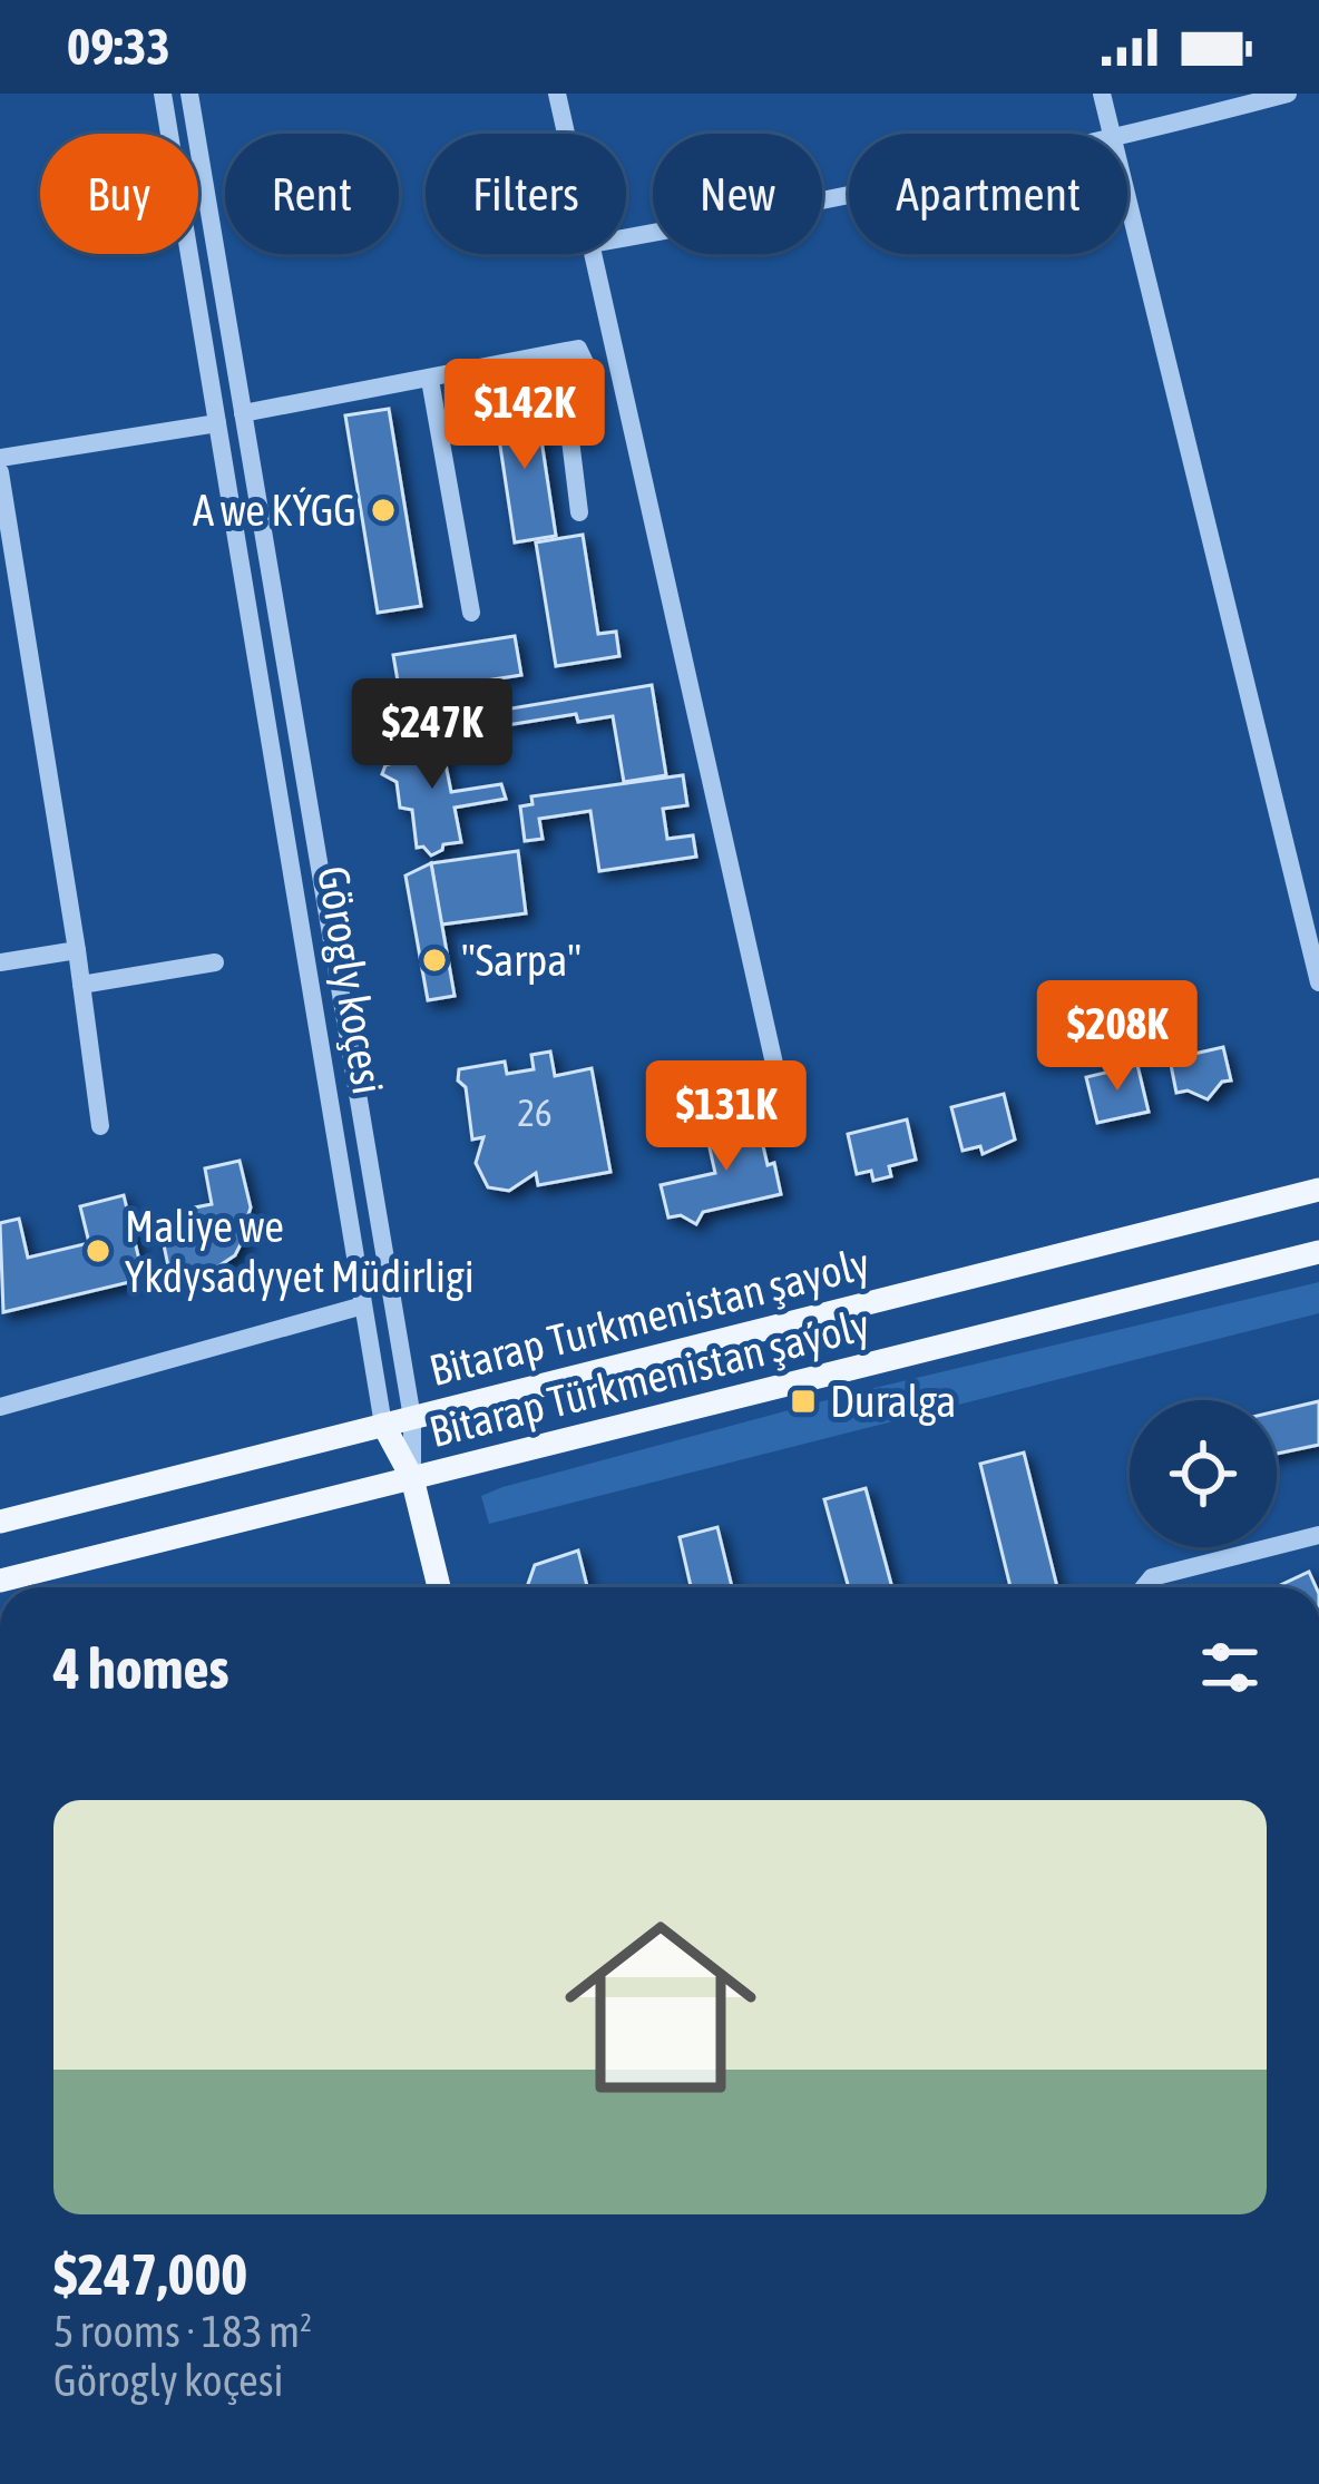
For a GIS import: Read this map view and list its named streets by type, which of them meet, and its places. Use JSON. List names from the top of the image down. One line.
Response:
{"streets":{"main road":["Görogly koçesi","Bitarap Turkmenistan şayoly","Bitarap Türkmenistan şaýoly"]},"crossings":[["Görogly koçesi","Bitarap Turkmenistan şayoly"],["Görogly koçesi","Bitarap Türkmenistan şaýoly"]],"places":{"other":["A we KÝGG","\"Sarpa\"","Maliye we Ykdysadyyet Müdirligi"],"transit":["Duralga"]},"house_numbers":["26"],"page":{"status":"09:33","chip":["Buy","Rent","Filters","New","Apartment"],"price":["$142K","$247K","$208K","$131K"],"heading":"4 homes","list":[{"name":"$247,000","note":"5 rooms · 183 m² · Görogly koçesi"}]}}
